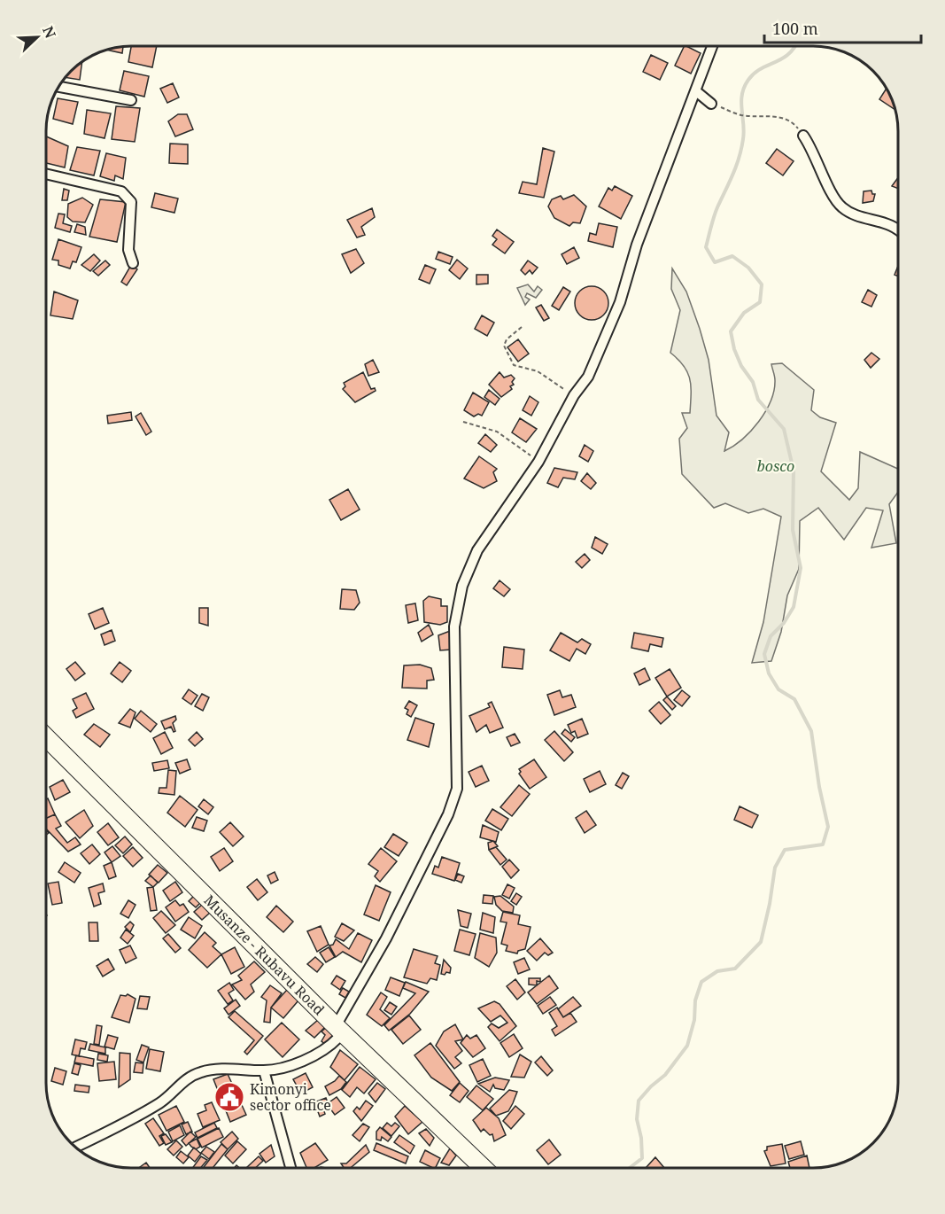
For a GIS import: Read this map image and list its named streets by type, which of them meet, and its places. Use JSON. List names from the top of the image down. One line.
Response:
{"streets":{"highway":["Musanze - Rubavu Road"]},"parks":["bosco"],"places":{"public building":["Kimonyi sector office"]},"scale_bar":"100 m","north":"top right"}
